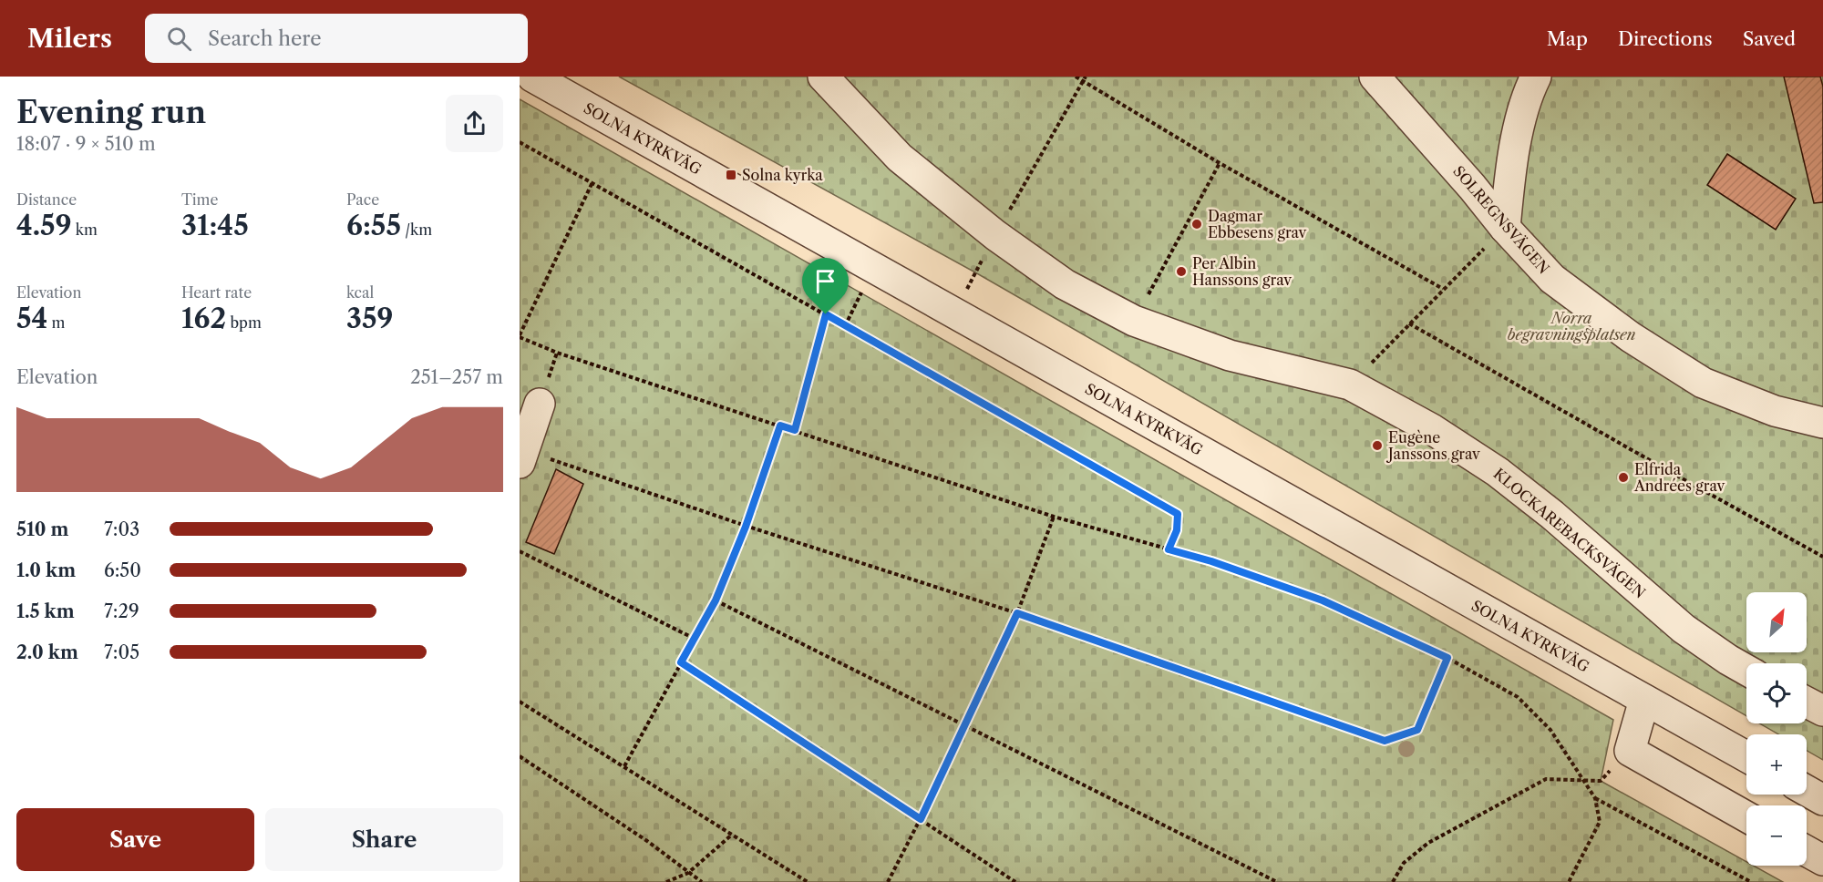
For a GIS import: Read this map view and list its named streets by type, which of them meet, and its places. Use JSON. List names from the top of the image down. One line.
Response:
{"streets":{"street":["SOLNA KYRKVÄG","SOLREGNSVÄGEN","KLOCKAREBACKSVÄGEN"]},"parks":["Norra begravningsplatsen"],"places":{"transit":["Solna kyrka"],"other":["Dagmar Ebbesens grav","Per Albin Hanssons grav","Eugène Janssons grav","Elfrida Andrées grav"]},"north":"top right","page":{"header":"Milers","search":"Search here","nav":["Map","Directions","Saved"],"heading":["Evening run","18:07 · 9 × 510 m"],"stats":[["Distance","4.59 km"],["Time","31:45"],["Pace","6:55 /km"],["Elevation","54 m"],["Heart rate","162 bpm"],["kcal","359"]],"chart":["Elevation","251–257 m"],"list":[{"name":"510 m","note":"7:03"},{"name":"1.0 km","note":"6:50"},{"name":"1.5 km","note":"7:29"},{"name":"2.0 km","note":"7:05"}],"map_buttons":["+","−"],"buttons":["Save","Share"]}}
